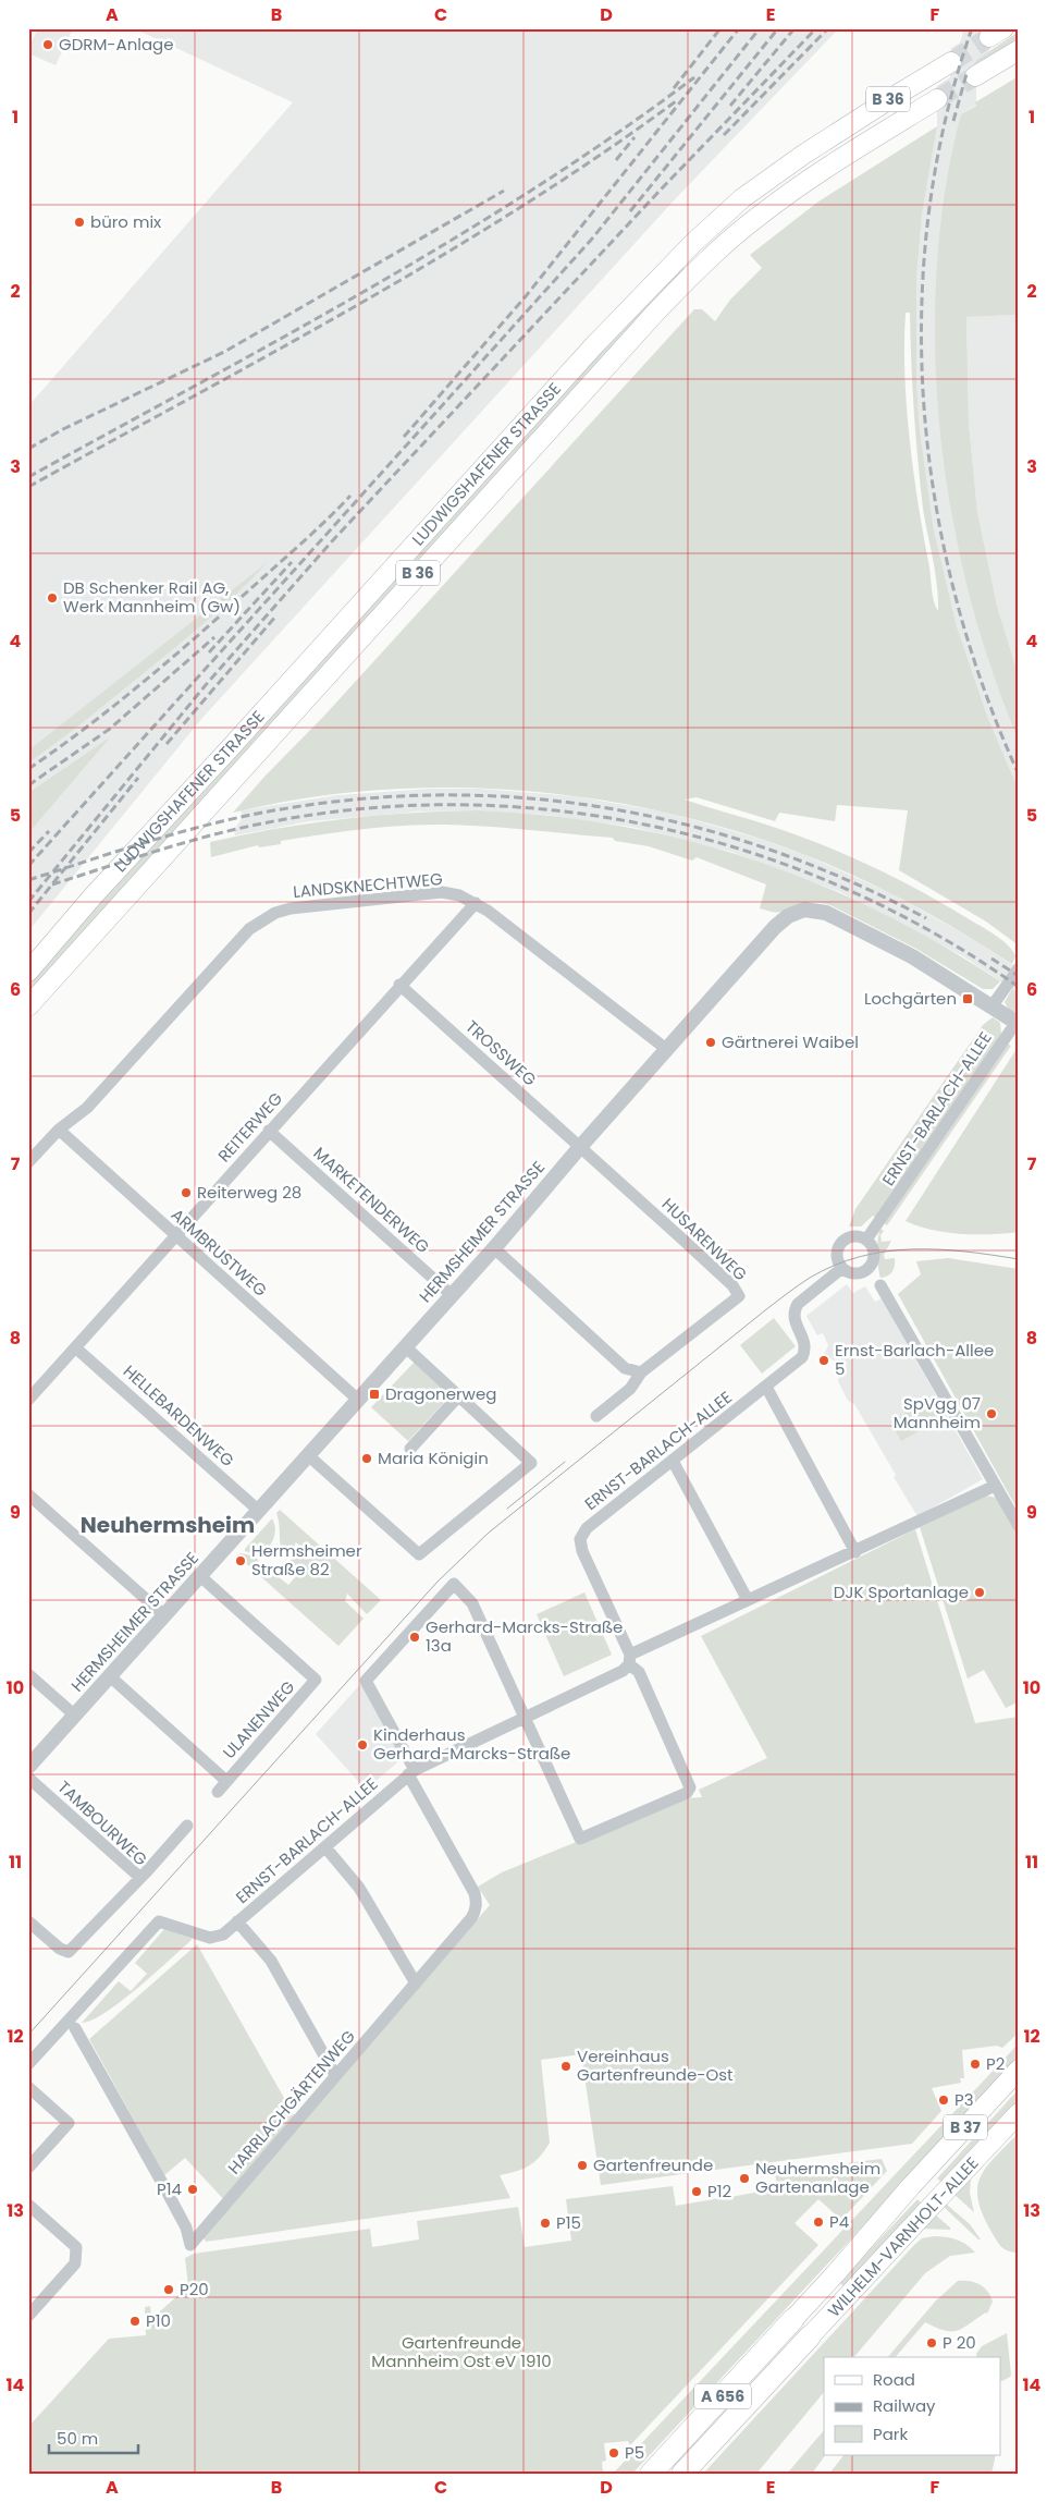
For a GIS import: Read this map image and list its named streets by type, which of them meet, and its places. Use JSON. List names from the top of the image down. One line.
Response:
{"streets":{"highway":["A 656"],"main road":["B 36","LUDWIGSHAFENER STRASSE","B 37","WILHELM-VARNHOLT-ALLEE"],"street":["LANDSKNECHTWEG","TROSSWEG","ERNST-BARLACH-ALLEE","REITERWEG","MARKETENDERWEG","HERMSHEIMER STRASSE","HUSARENWEG","ARMBRUSTWEG","HELLEBARDENWEG","ULANENWEG","TAMBOURWEG","HARRLACHGÄRTENWEG"]},"crossings":[["LANDSKNECHTWEG","REITERWEG"],["LANDSKNECHTWEG","HERMSHEIMER STRASSE"],["LANDSKNECHTWEG","ARMBRUSTWEG"],["TROSSWEG","REITERWEG"],["TROSSWEG","HERMSHEIMER STRASSE"],["TROSSWEG","HUSARENWEG"],["ERNST-BARLACH-ALLEE","HERMSHEIMER STRASSE"],["ERNST-BARLACH-ALLEE","HARRLACHGÄRTENWEG"],["REITERWEG","MARKETENDERWEG"],["REITERWEG","ARMBRUSTWEG"],["REITERWEG","HELLEBARDENWEG"],["MARKETENDERWEG","HERMSHEIMER STRASSE"],["HERMSHEIMER STRASSE","HUSARENWEG"],["HERMSHEIMER STRASSE","ARMBRUSTWEG"],["HERMSHEIMER STRASSE","HELLEBARDENWEG"],["HERMSHEIMER STRASSE","ULANENWEG"],["WILHELM-VARNHOLT-ALLEE","A 656"]],"districts":["Neuhermsheim"],"parks":["Gartenfreunde Mannheim Ost eV 1910"],"places":{"other":["GDRM-Anlage","büro mix","DB Schenker Rail AG, Werk Mannheim (Gw)","Gärtnerei Waibel","Reiterweg 28","Ernst-Barlach-Allee 5","SpVgg 07 Mannheim","Maria Königin","Hermsheimer Straße 82","DJK Sportanlage","Gerhard-Marcks-Straße 13a","Kinderhaus Gerhard-Marcks-Straße","P2","Vereinhaus Gartenfreunde-Ost","P3","Gartenfreunde","Neuhermsheim Gartenanlage","P14","P12","P4","P15","P20","P10","P 20","P5"],"transit":["Lochgärten","Dragonerweg"]},"legend":["Road","Railway","Park"],"scale_bar":"50 m","grid":{"columns":["A","B","C","D","E","F"],"rows":["1","2","3","4","5","6","7","8","9","10","11","12","13","14"]}}
